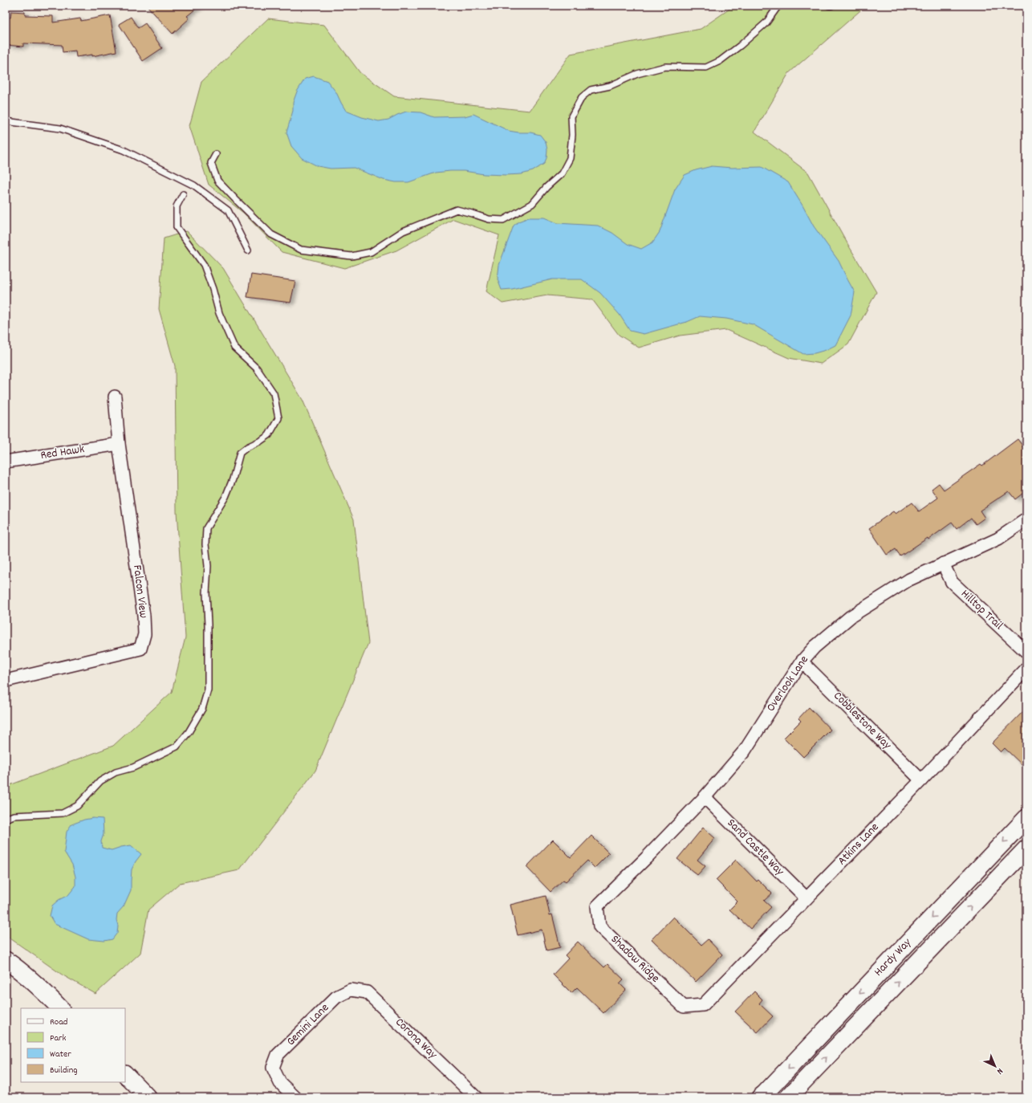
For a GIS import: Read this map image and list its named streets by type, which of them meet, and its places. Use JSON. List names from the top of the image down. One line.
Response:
{"streets":{"main road":["Hardy Way"],"street":["Red Hawk","Falcon View","Hilltop Trail","Overlook Lane","Cobblestone Way","Atkins Lane","Sand Castle Way","Shadow Ridge","Gemini Lane","Corona Way"]},"crossings":[["Red Hawk","Falcon View"],["Hilltop Trail","Overlook Lane"],["Overlook Lane","Cobblestone Way"],["Overlook Lane","Sand Castle Way"],["Overlook Lane","Shadow Ridge"],["Cobblestone Way","Atkins Lane"],["Atkins Lane","Sand Castle Way"],["Atkins Lane","Shadow Ridge"],["Gemini Lane","Corona Way"]],"legend":["Road","Park","Water","Building"],"north":"bottom right"}
